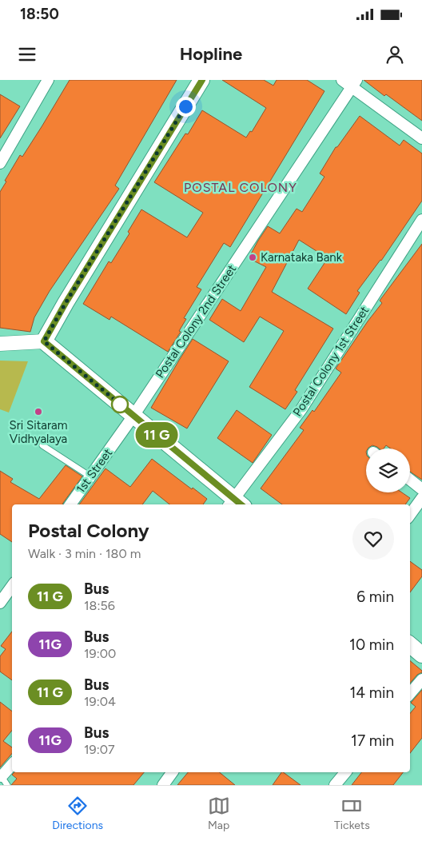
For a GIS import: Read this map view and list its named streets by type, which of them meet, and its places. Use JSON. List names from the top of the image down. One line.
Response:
{"streets":{"street":["Postal Colony 2nd Street","Postal Colony 1st Street","1st Street"]},"crossings":[["Postal Colony 2nd Street","1st Street"]],"districts":["POSTAL COLONY"],"places":["Karnataka Bank","Sri Sitaram Vidhyalaya"],"page":{"status":"18:50","header":"Hopline","on_map":"11 G","heading":["Postal Colony","Walk · 3 min · 180 m"],"list":[{"mark":"11 G","name":"Bus","note":"18:56","value":"6 min"},{"mark":"11G","name":"Bus","note":"19:00","value":"10 min"},{"mark":"11 G","name":"Bus","note":"19:04","value":"14 min"},{"mark":"11G","name":"Bus","note":"19:07","value":"17 min"}],"tabs":["Directions","Map","Tickets"]}}
